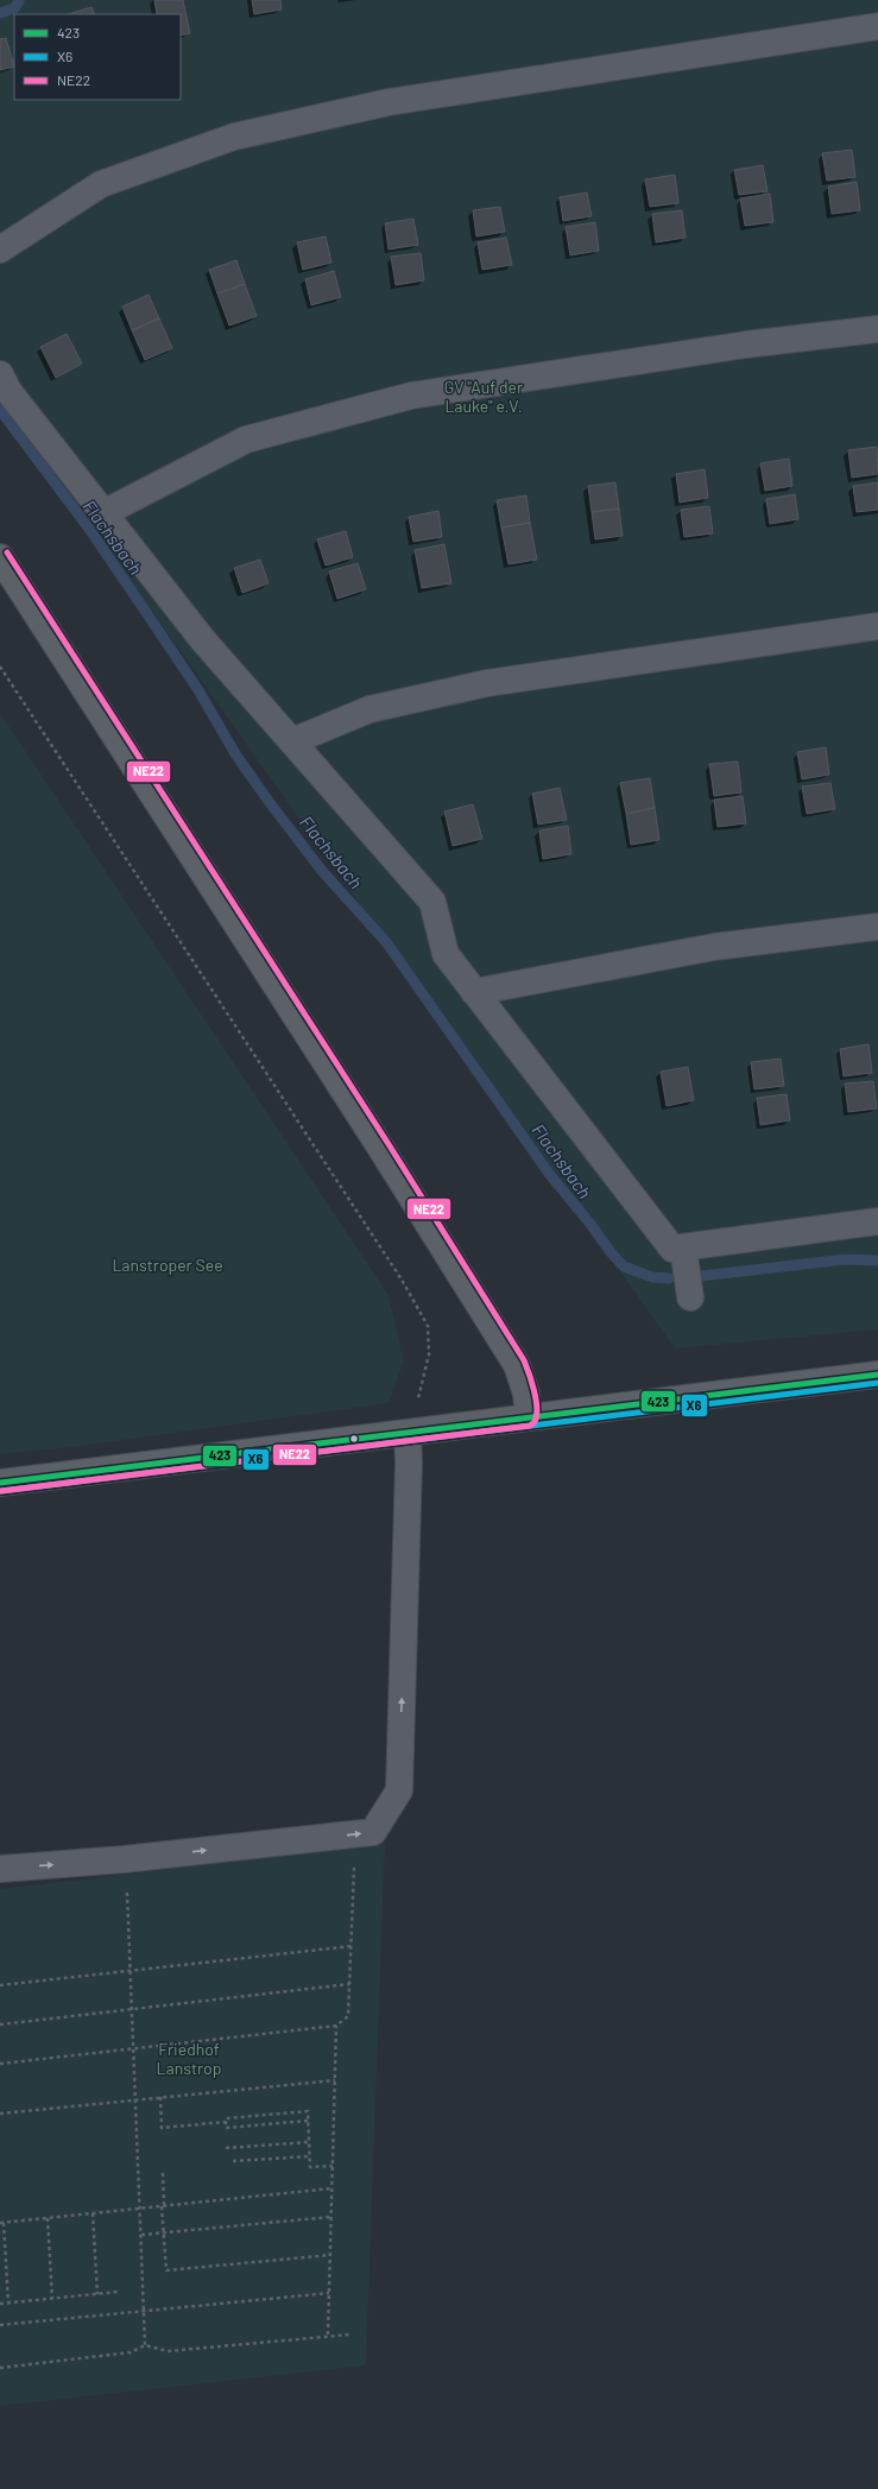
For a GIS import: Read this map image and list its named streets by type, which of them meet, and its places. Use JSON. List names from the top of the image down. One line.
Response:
{"water":["Flachsbach"],"parks":["GV \"Auf der Lauke\" e.V.","Lanstroper See","Friedhof Lanstrop"],"lines":["transit line NE22","transit line 423","transit line X6"],"legend":["423","X6","NE22"]}
